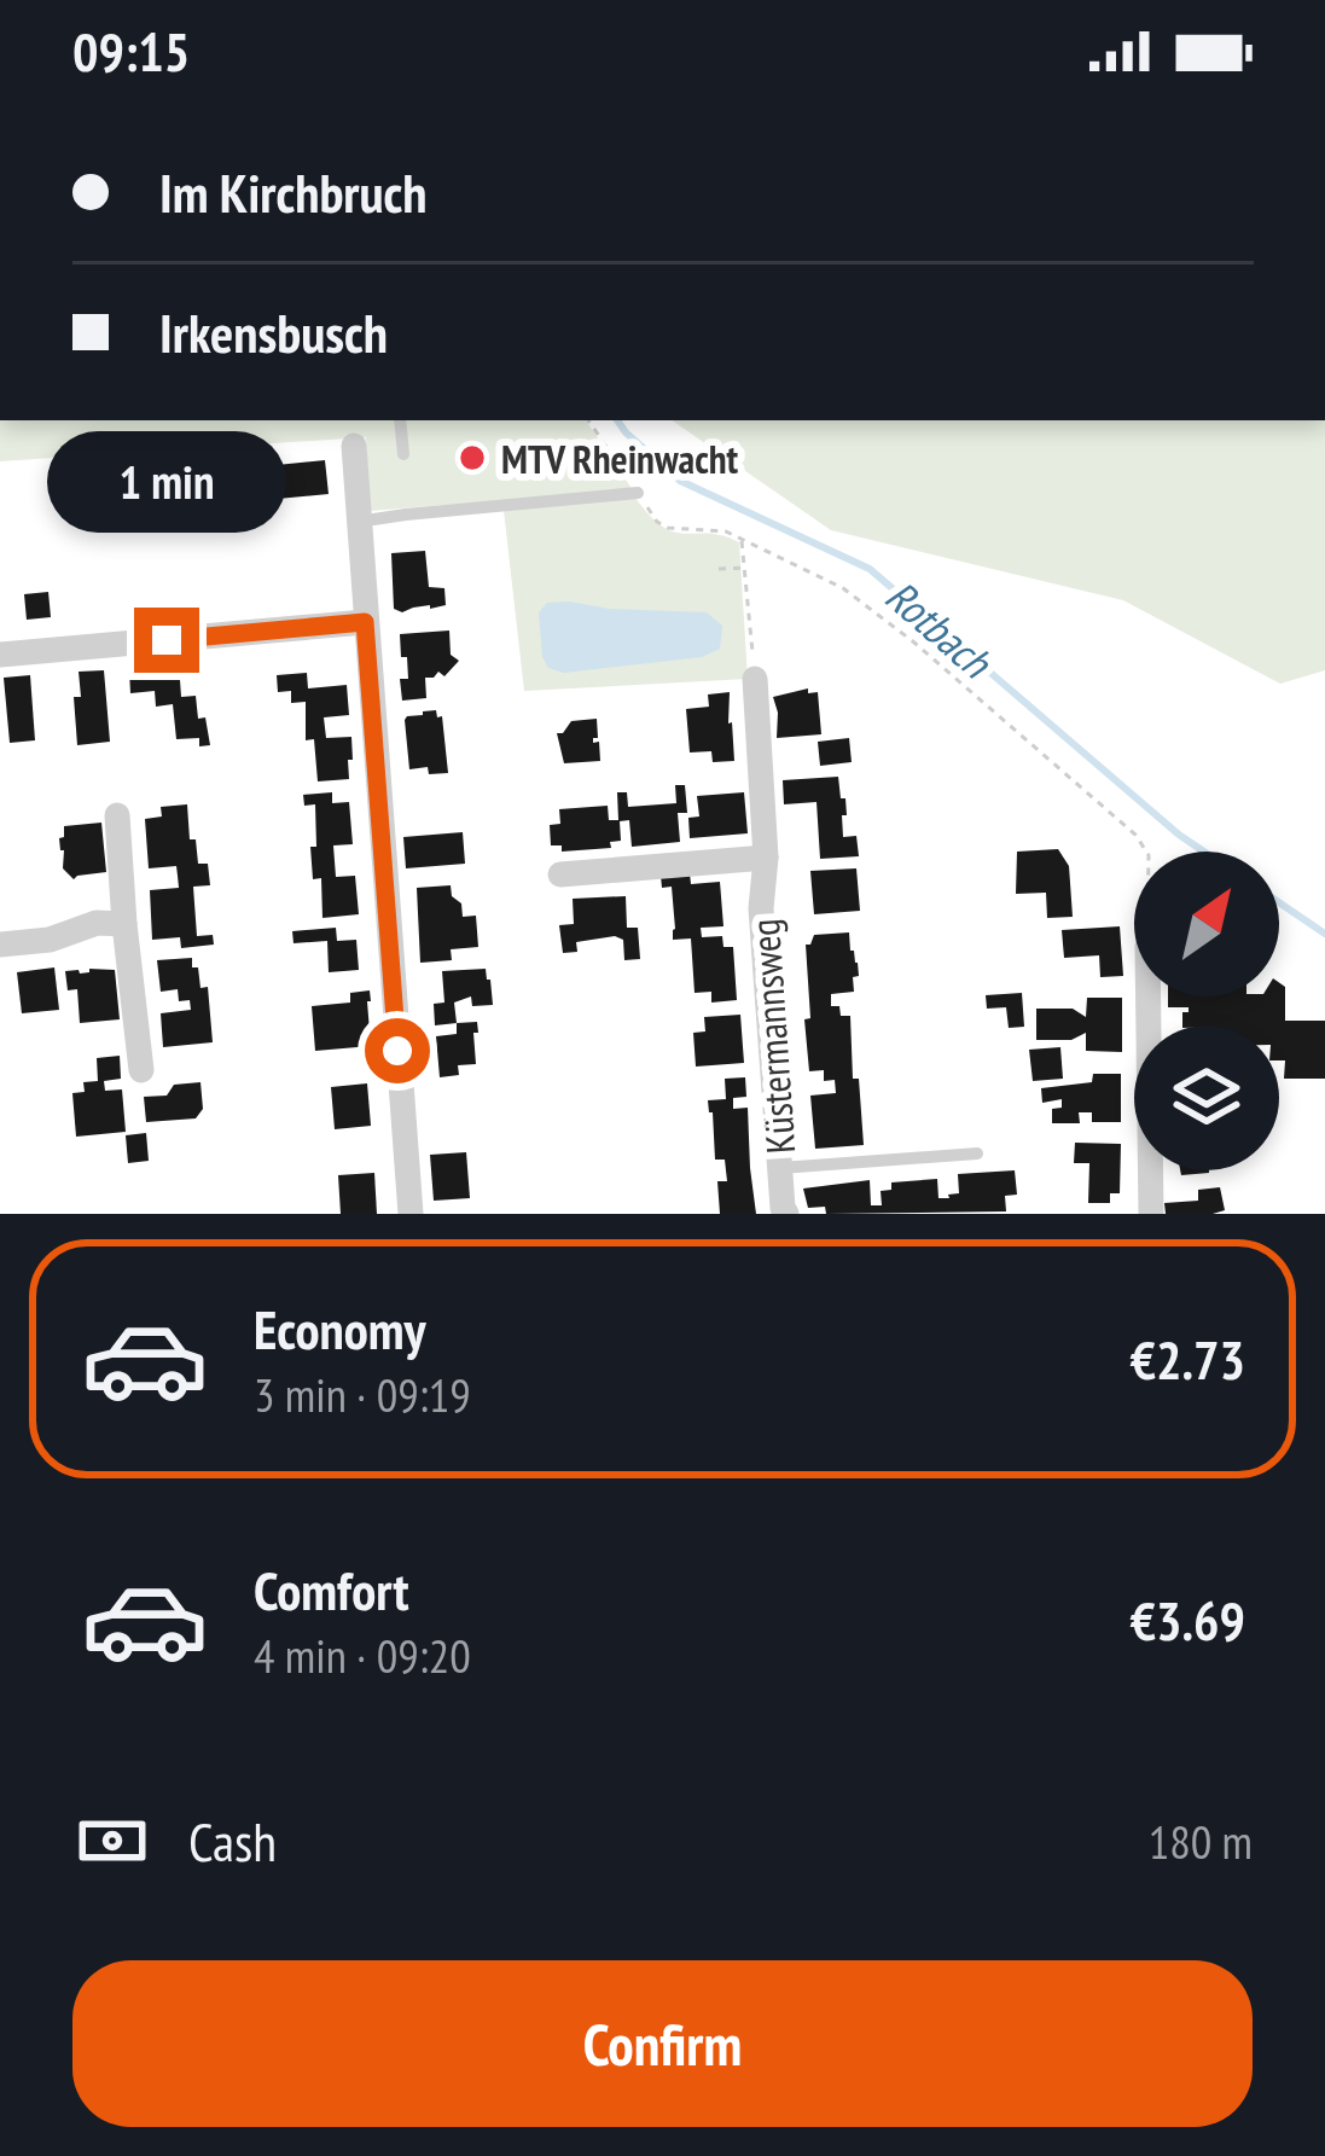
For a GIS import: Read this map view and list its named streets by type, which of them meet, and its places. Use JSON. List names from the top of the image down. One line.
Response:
{"streets":{"street":["Küstermannsweg"]},"water":["Rotbach"],"places":["MTV Rheinwacht"],"north":"top right","page":{"status":"09:15","banner":["Im Kirchbruch","Irkensbusch"],"bubble":"1 min","list":[{"name":"Economy","note":"3 min · 09:19","value":"€2.73"},{"name":"Comfort","note":"4 min · 09:20","value":"€3.69"}],"pay":["Cash","180 m"],"buttons":"Confirm"}}
